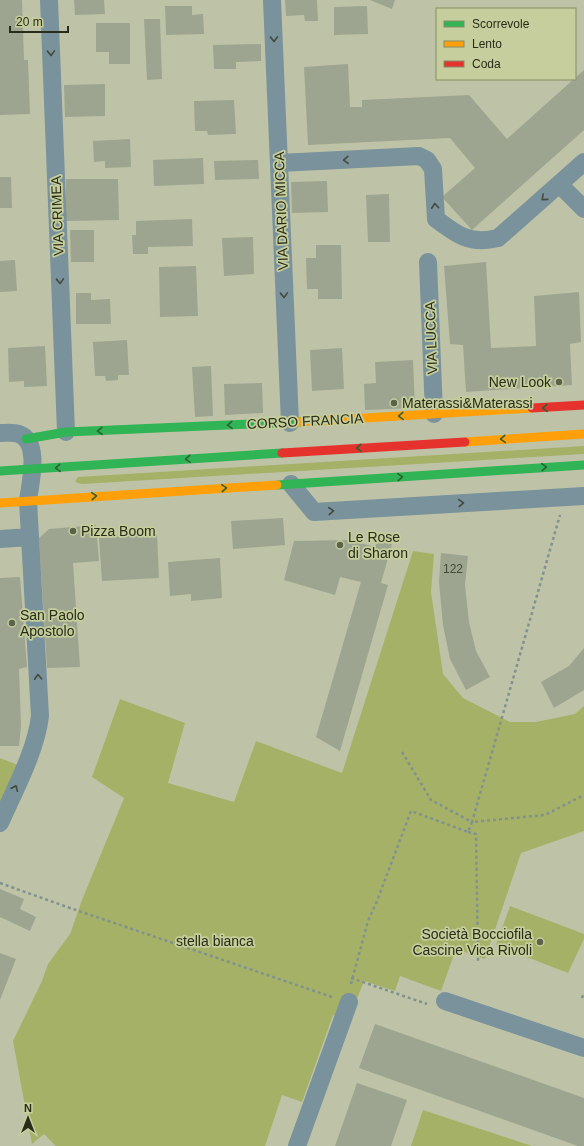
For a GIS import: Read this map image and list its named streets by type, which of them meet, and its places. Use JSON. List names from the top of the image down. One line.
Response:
{"streets":{"main road":["CORSO FRANCIA"],"street":["VIA DARIO MICCA","VIA CRIMEA","VIA LUCCA"]},"crossings":[["VIA DARIO MICCA","CORSO FRANCIA"],["VIA CRIMEA","CORSO FRANCIA"],["VIA LUCCA","CORSO FRANCIA"]],"one_way":["VIA DARIO MICCA","VIA CRIMEA"],"parks":["stella bianca"],"places":["New Look","Materassi&Materassi","Pizza Boom","Le Rose di Sharon","San Paolo Apostolo","Società Bocciofila Cascine Vica Rivoli"],"house_numbers":["122"],"legend":["Scorrevole","Lento","Coda"],"scale_bar":"20 m","north":"top"}
